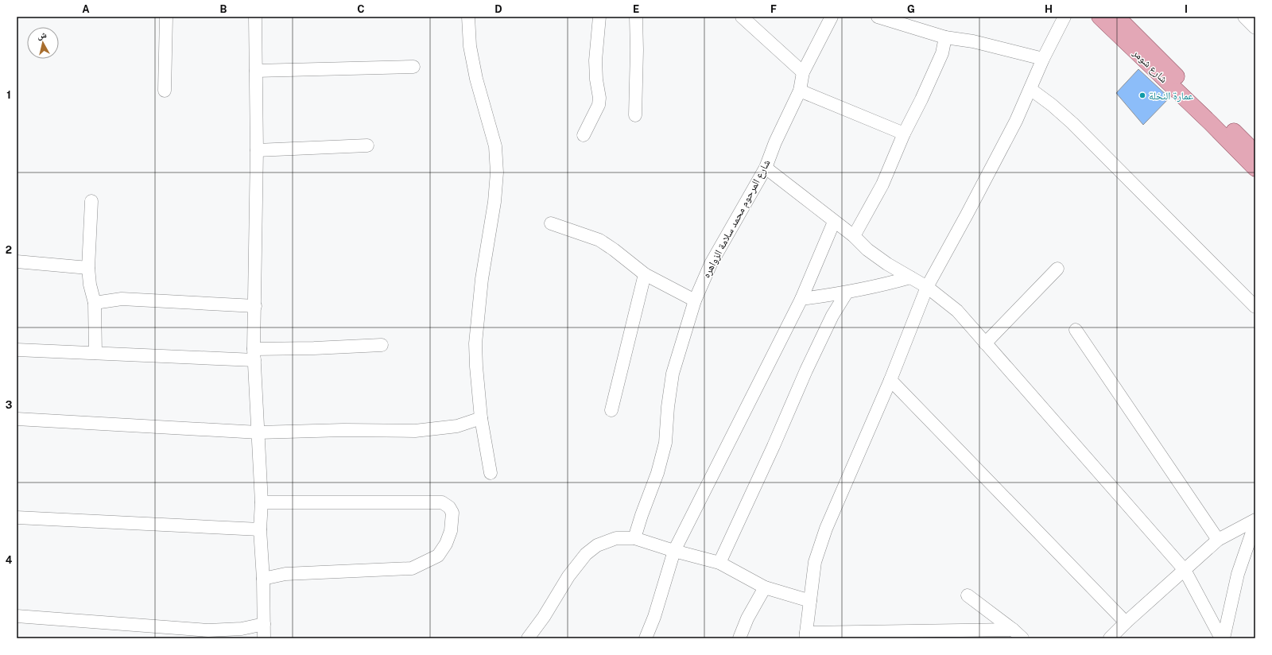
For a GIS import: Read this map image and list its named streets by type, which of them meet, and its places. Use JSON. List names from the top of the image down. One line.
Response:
{"streets":{"main road":["شارع شومر"],"street":["شارع المرحوم محمد سلامة الزواهره"]},"places":["عمارة النخلة"],"north":"top","grid":{"columns":["A","B","C","D","E","F","G","H","I"],"rows":["1","2","3","4"]}}
